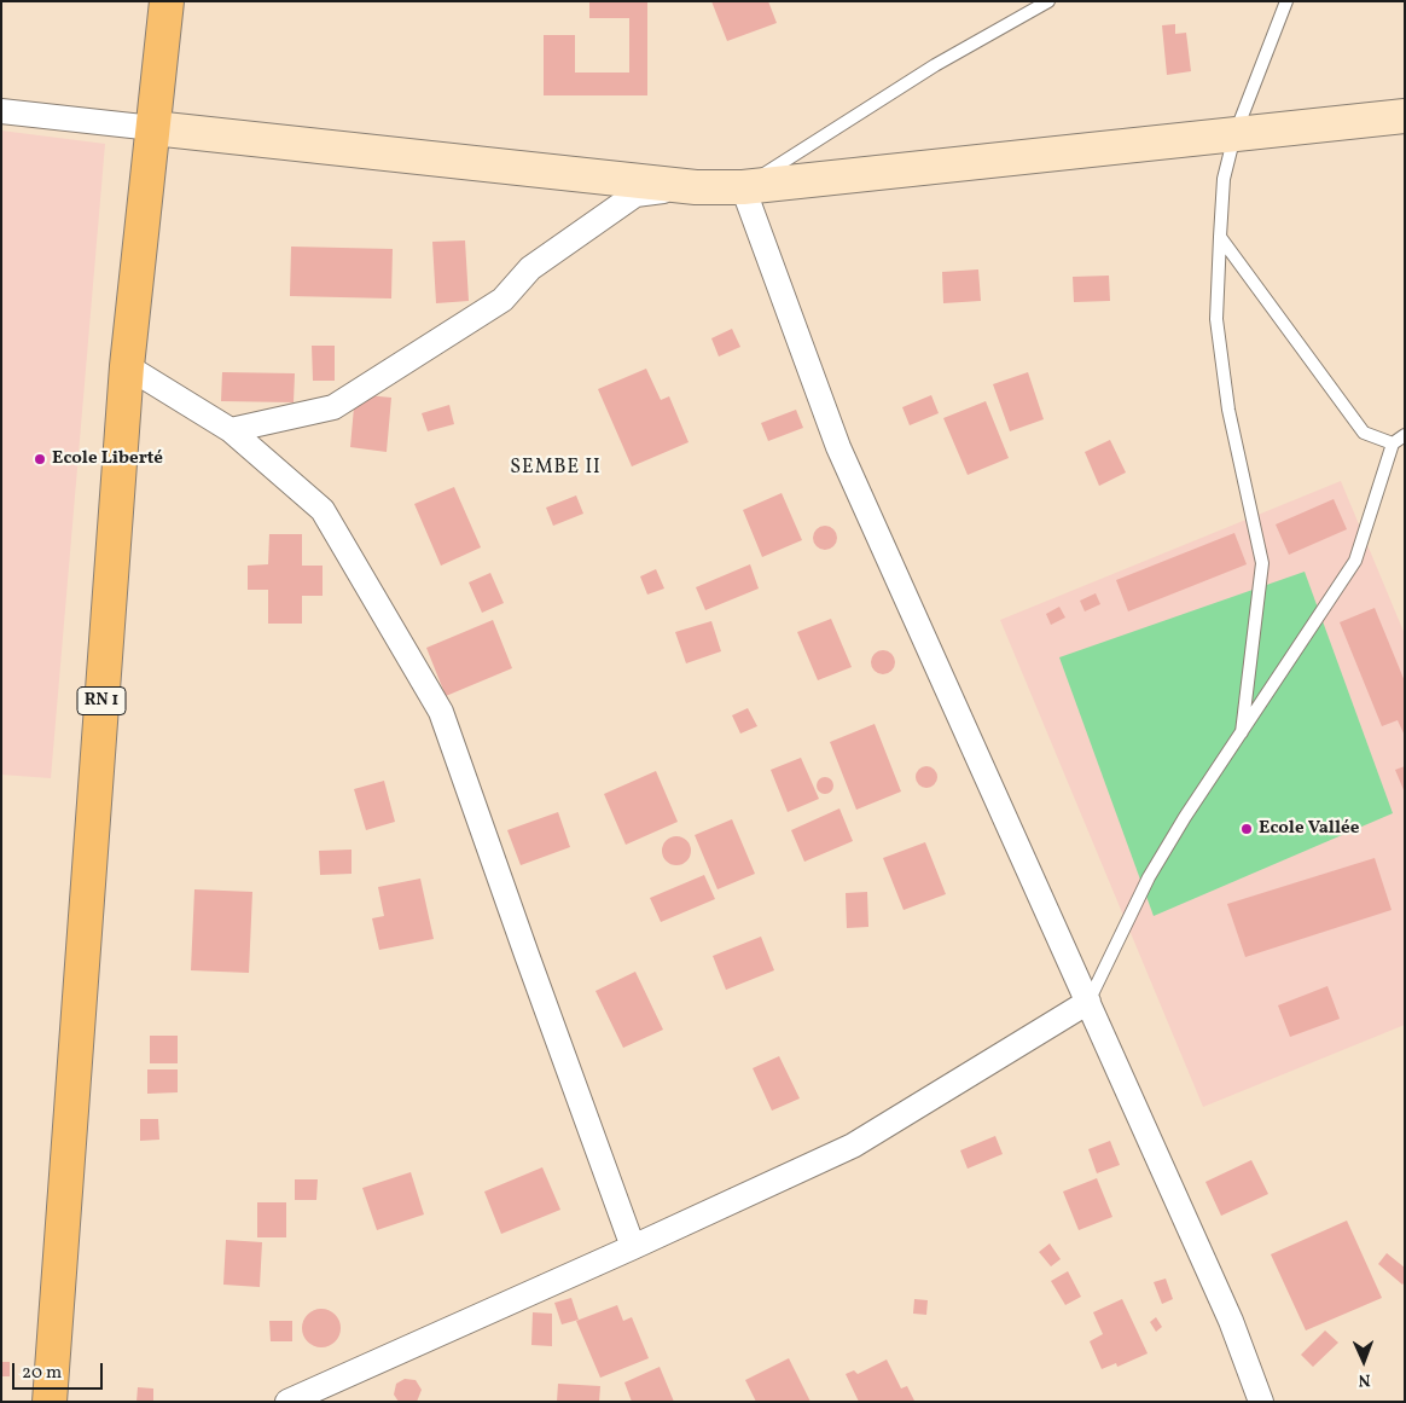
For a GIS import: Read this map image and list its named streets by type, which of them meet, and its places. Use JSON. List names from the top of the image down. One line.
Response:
{"streets":{"main road":["RN 1"]},"districts":["SEMBE II"],"places":["Ecole Liberté","Ecole Vallée"],"scale_bar":"20 m","north":"bottom"}
